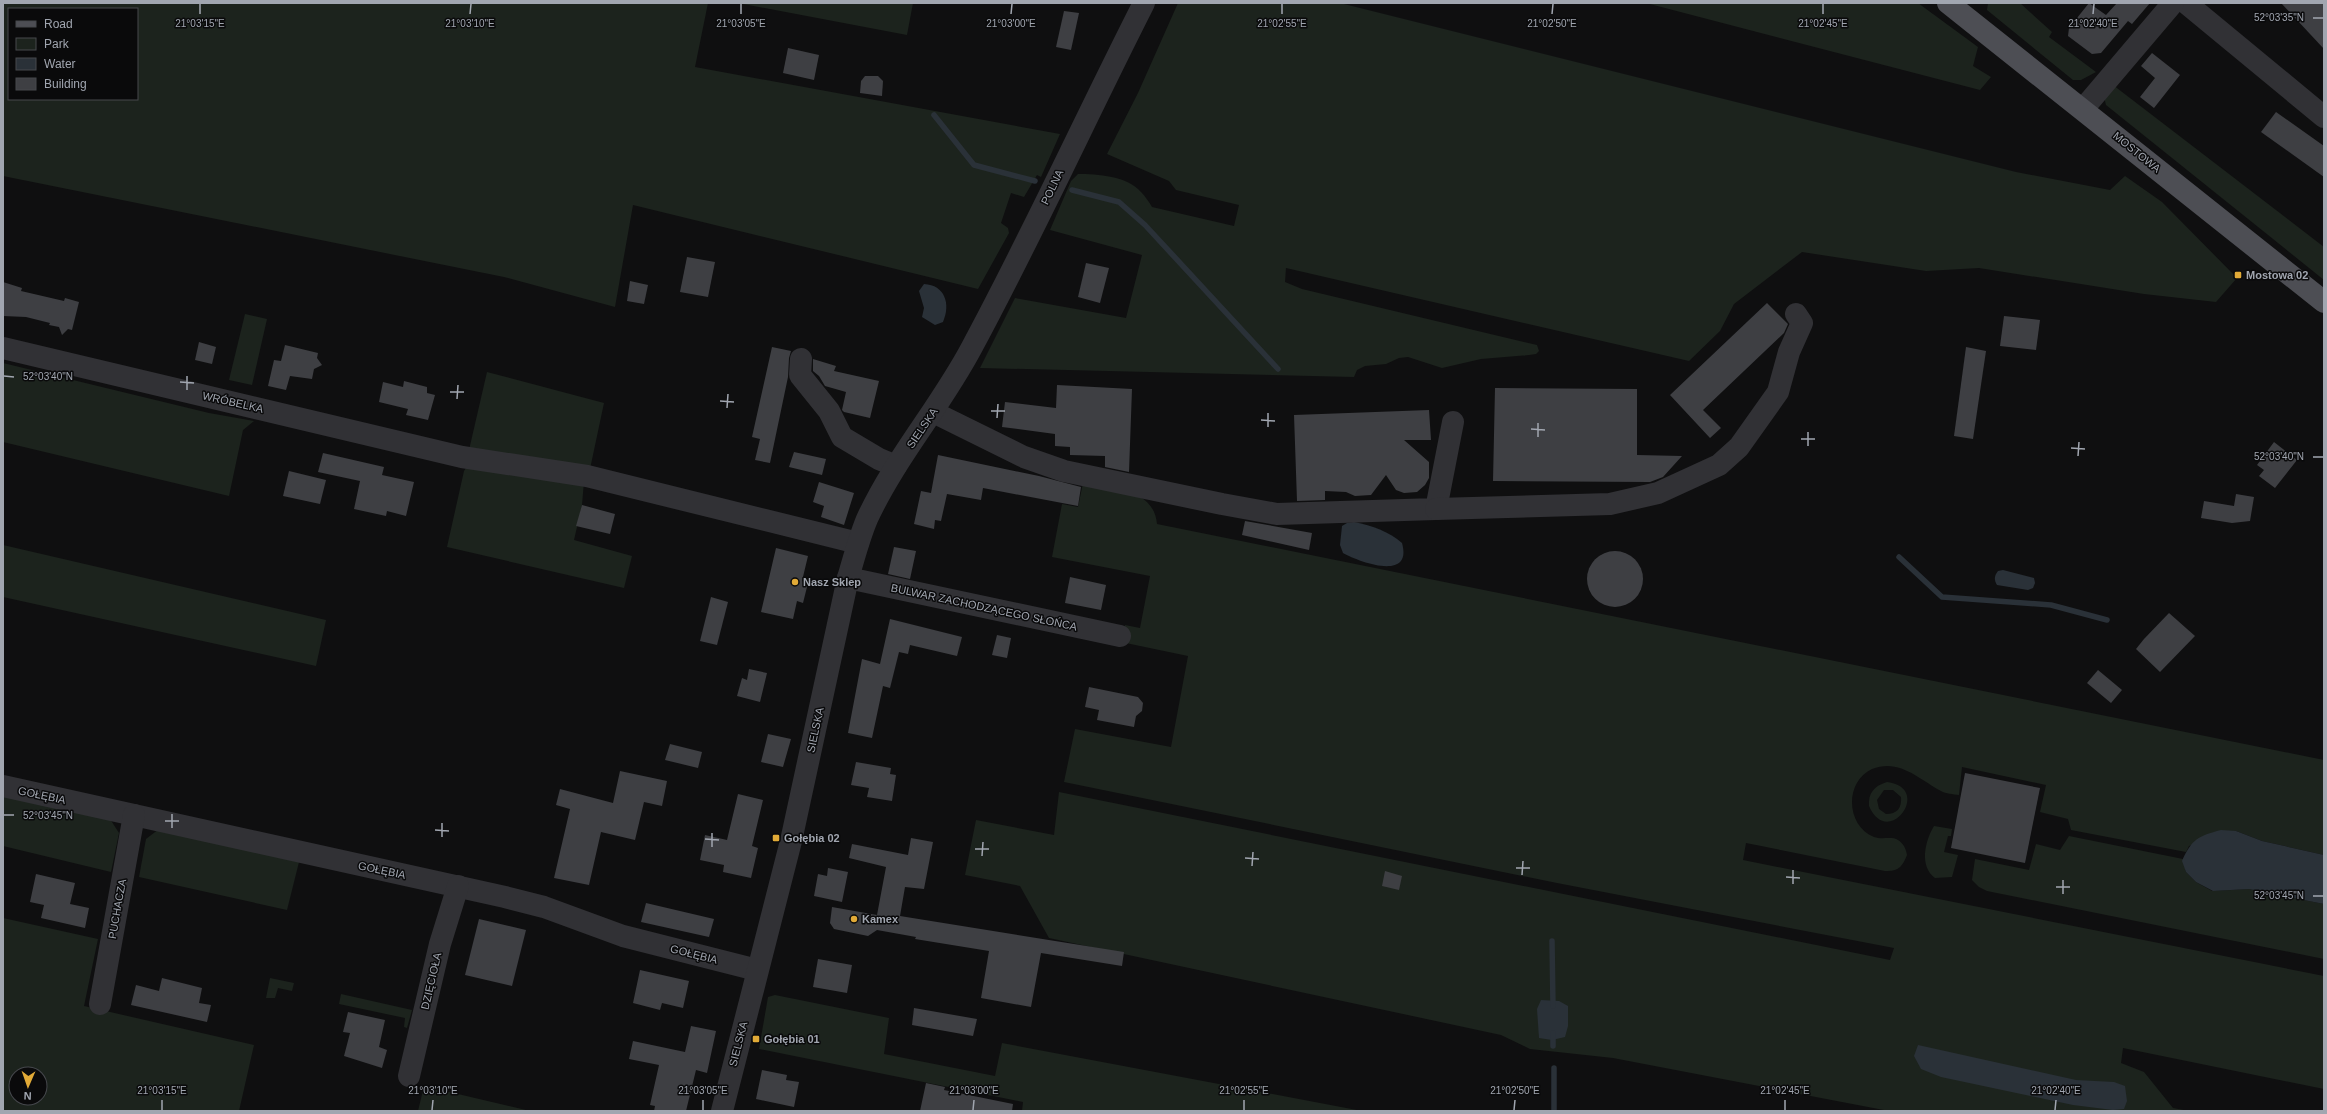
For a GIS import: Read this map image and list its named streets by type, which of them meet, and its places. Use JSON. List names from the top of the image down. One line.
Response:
{"streets":{"main road":["MOSTOWA"],"street":["POLNA","WRÓBELKA","SIELSKA","BULWAR ZACHODZĄCEGO SŁOŃCA","GOŁĘBIA","PUCHACZA","DZIĘCIOŁA"]},"crossings":[["POLNA","SIELSKA"],["WRÓBELKA","SIELSKA"],["SIELSKA","BULWAR ZACHODZĄCEGO SŁOŃCA"],["SIELSKA","GOŁĘBIA"],["GOŁĘBIA","PUCHACZA"],["GOŁĘBIA","DZIĘCIOŁA"]],"places":{"transit":["Mostowa 02","Gołębia 02","Gołębia 01"],"other":["Nasz Sklep","Kamex"]},"legend":["Road","Park","Water","Building"],"north":"bottom","coordinates":["52°03'35\"N","21°03'15\"E","21°03'10\"E","21°03'05\"E","21°03'00\"E","21°02'55\"E","21°02'50\"E","21°02'45\"E","21°02'40\"E","52°03'40\"N","52°03'45\"N"]}
